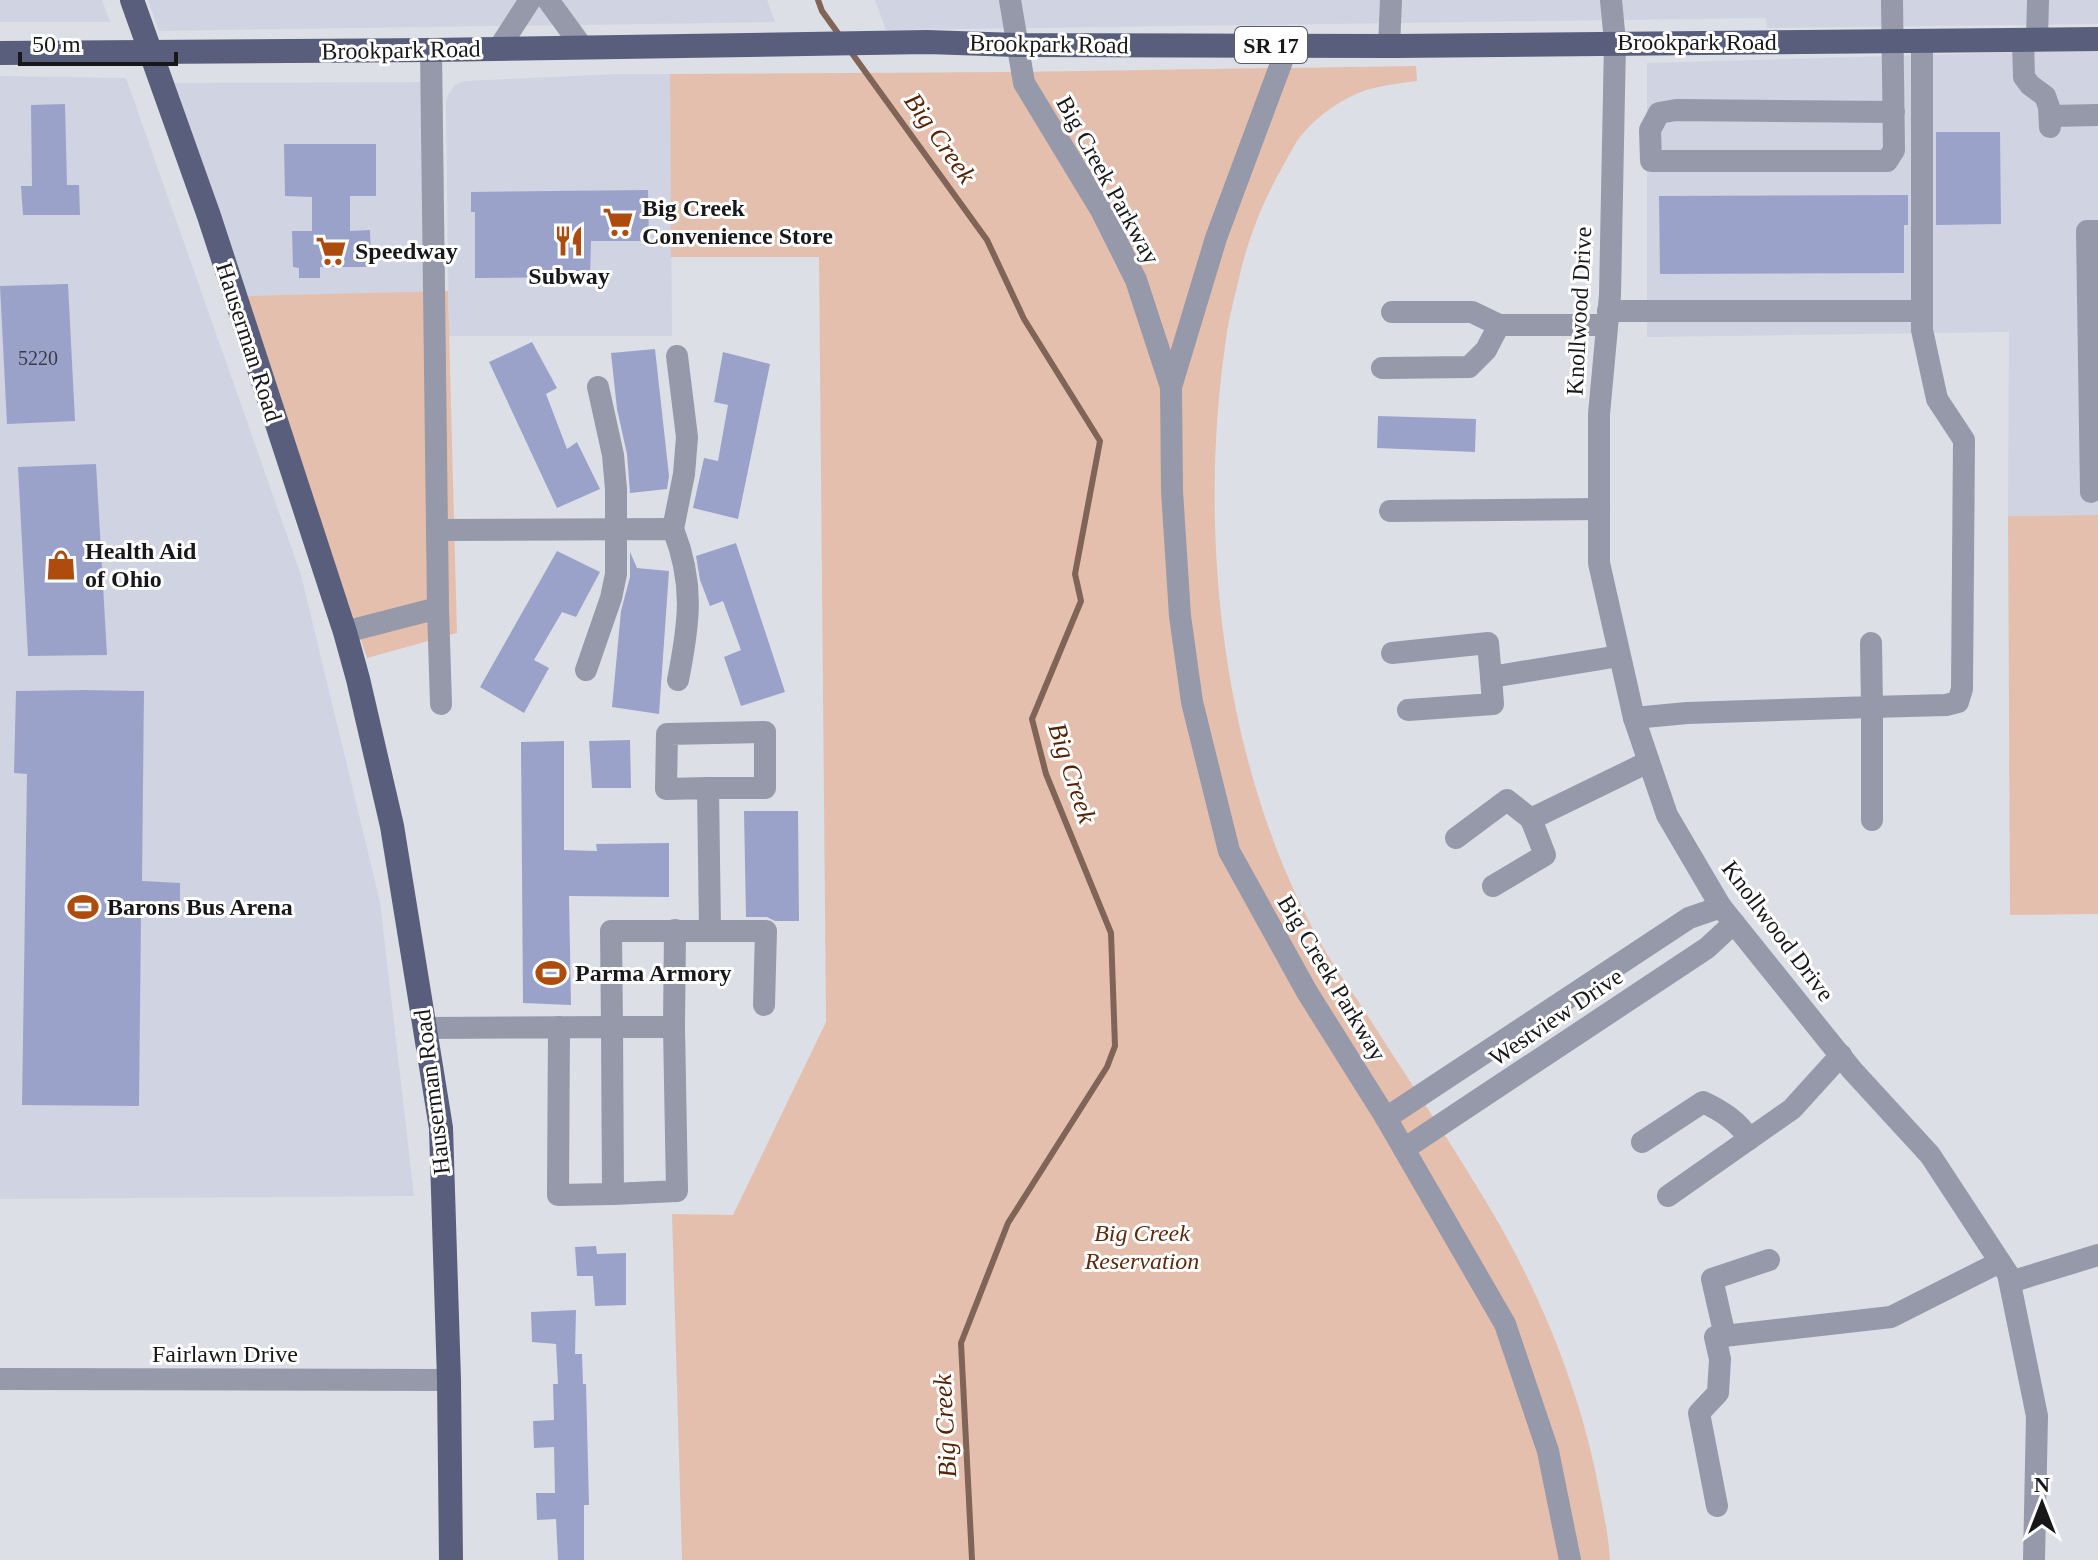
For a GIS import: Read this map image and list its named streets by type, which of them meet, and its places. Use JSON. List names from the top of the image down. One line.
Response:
{"streets":{"main road":["Brookpark Road","SR 17","Hauserman Road"],"street":["Big Creek Parkway","Knollwood Drive","Westview Drive","Fairlawn Drive"]},"crossings":[["Brookpark Road","Big Creek Parkway"],["Brookpark Road","Knollwood Drive"],["Brookpark Road","Hauserman Road"],["Big Creek Parkway","Westview Drive"],["Knollwood Drive","Westview Drive"],["Hauserman Road","Fairlawn Drive"]],"water":["Big Creek"],"parks":["Big Creek Reservation"],"places":{"supermarket":["Big Creek Convenience Store","Speedway"],"restaurant":["Subway"],"shop":["Health Aid of Ohio"],"sports":["Barons Bus Arena","Parma Armory"]},"house_numbers":["5220"],"scale_bar":"50 m","north":"top"}
